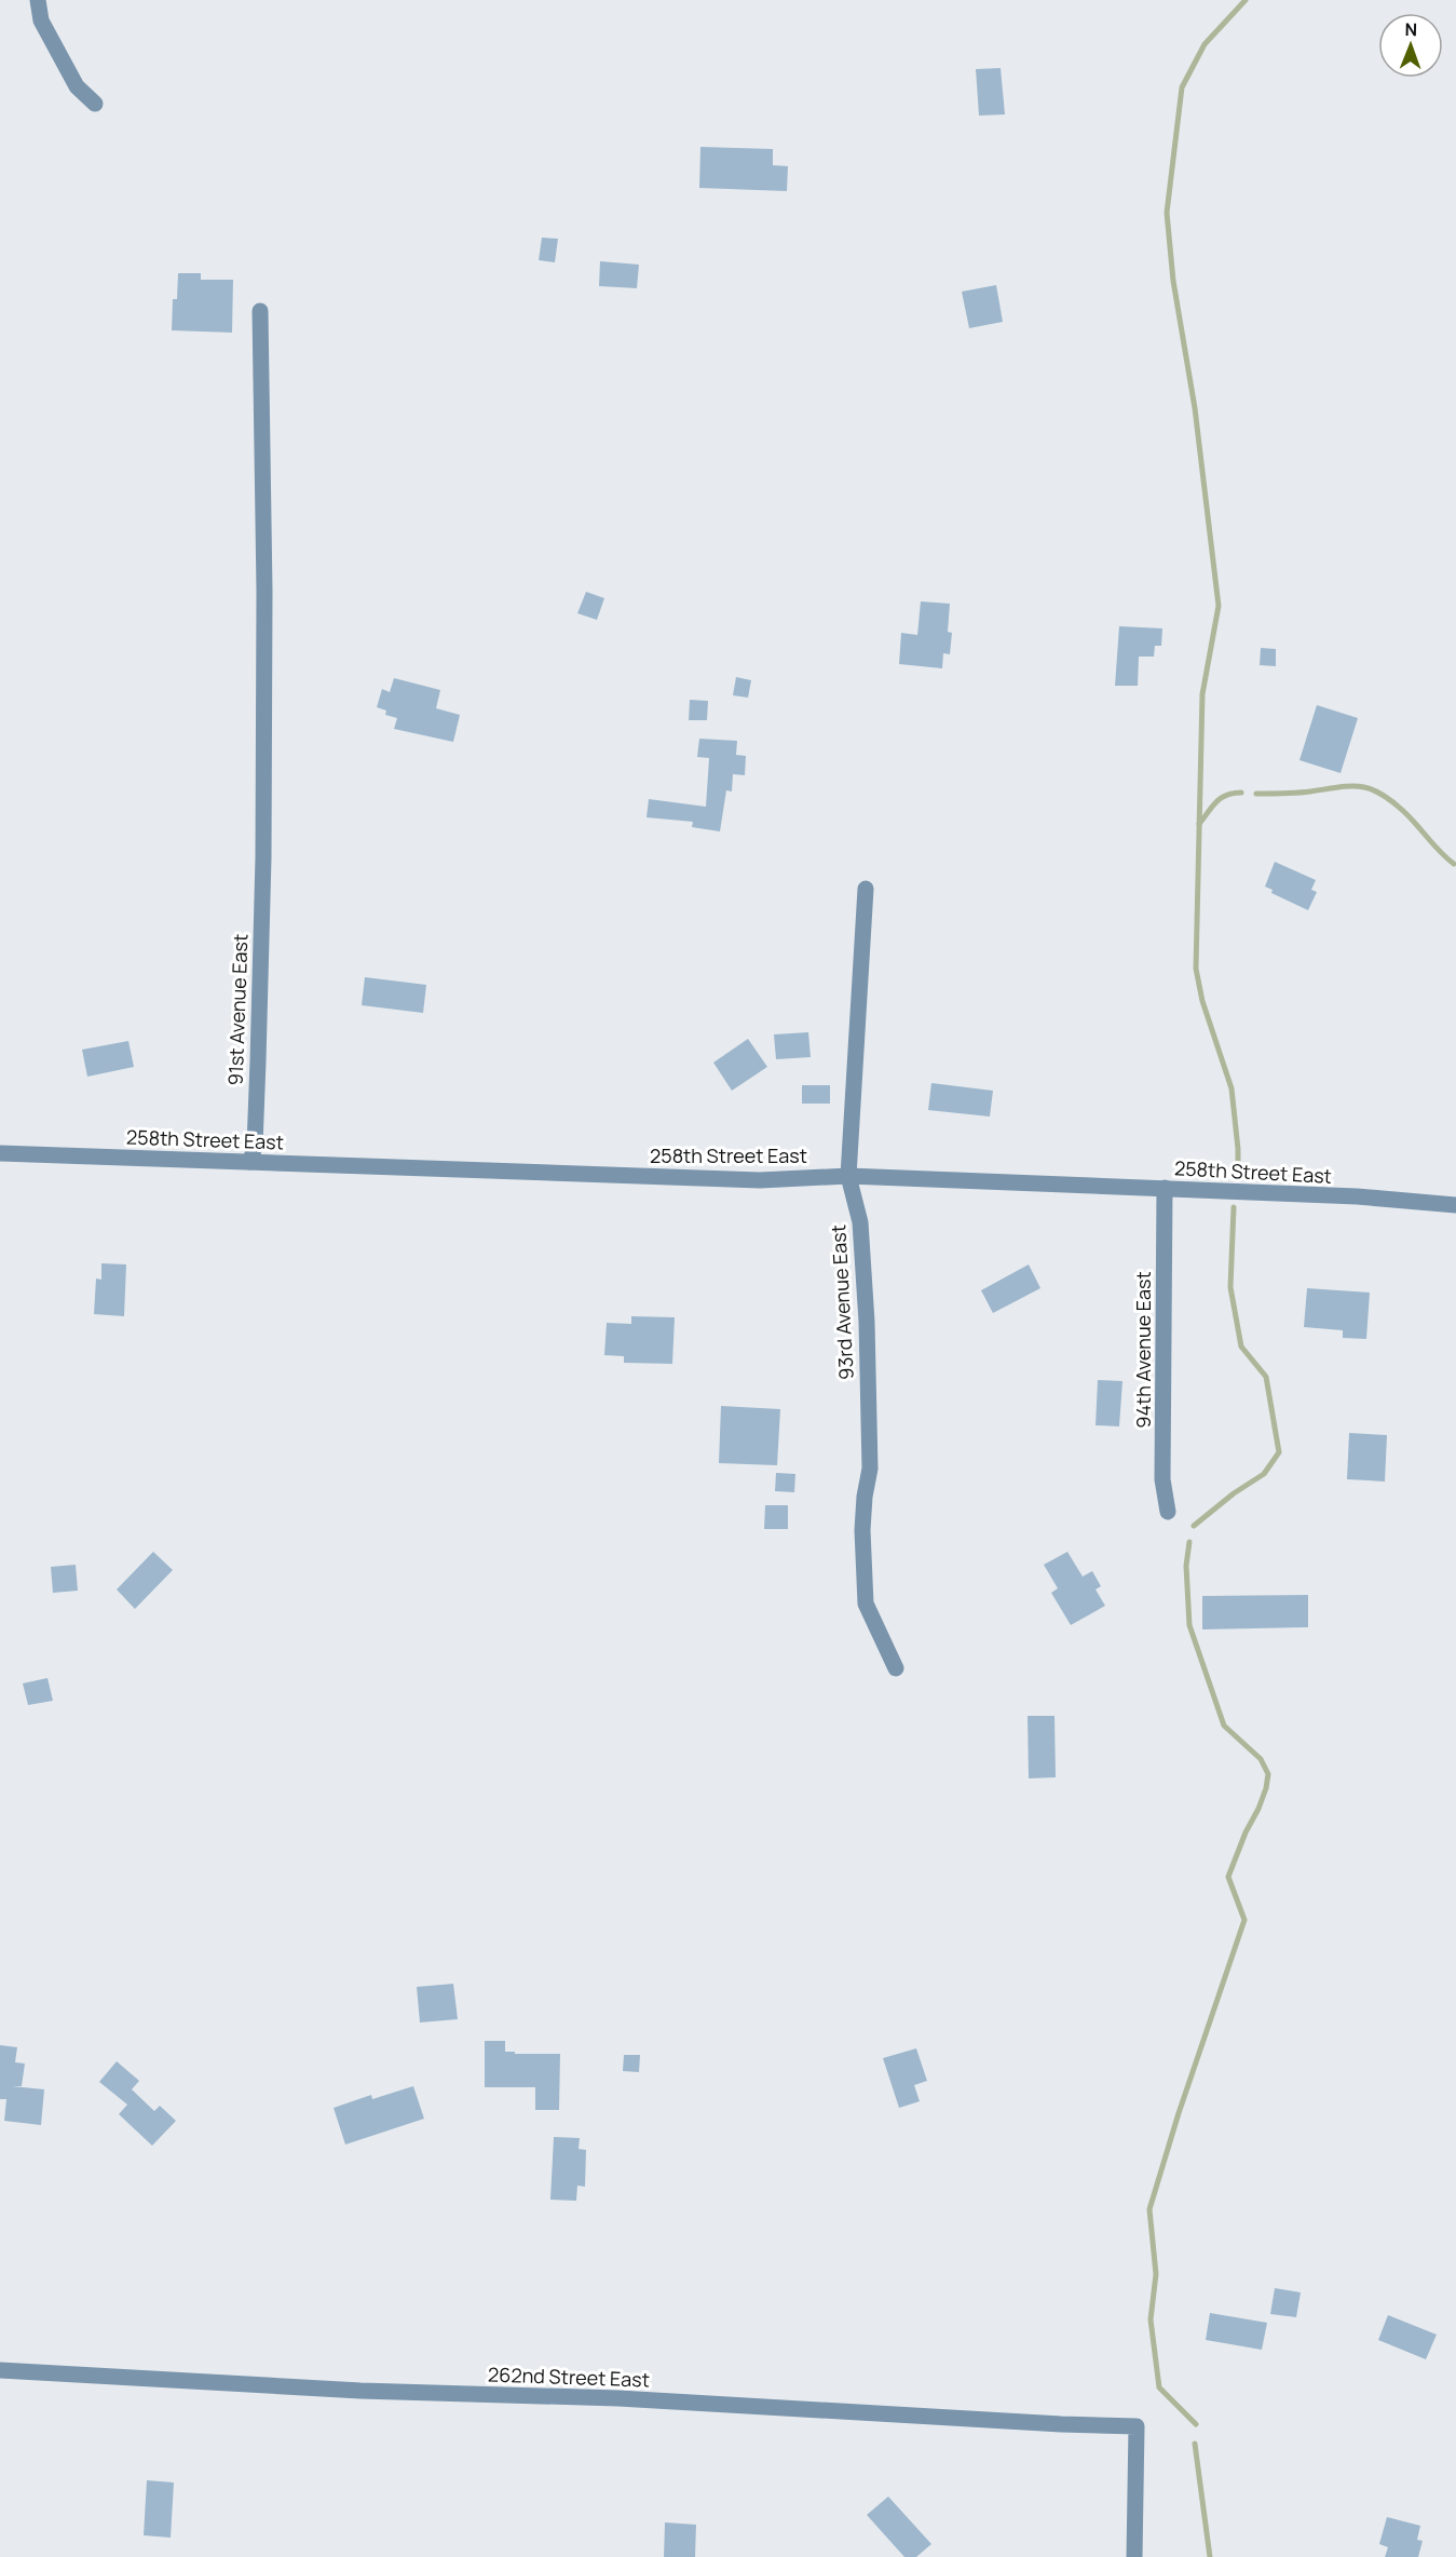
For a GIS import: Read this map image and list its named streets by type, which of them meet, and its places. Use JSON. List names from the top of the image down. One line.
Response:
{"streets":{"street":["91st Avenue East","258th Street East","93rd Avenue East","94th Avenue East","262nd Street East"]},"crossings":[["91st Avenue East","258th Street East"],["258th Street East","93rd Avenue East"],["258th Street East","94th Avenue East"]],"north":"top"}
